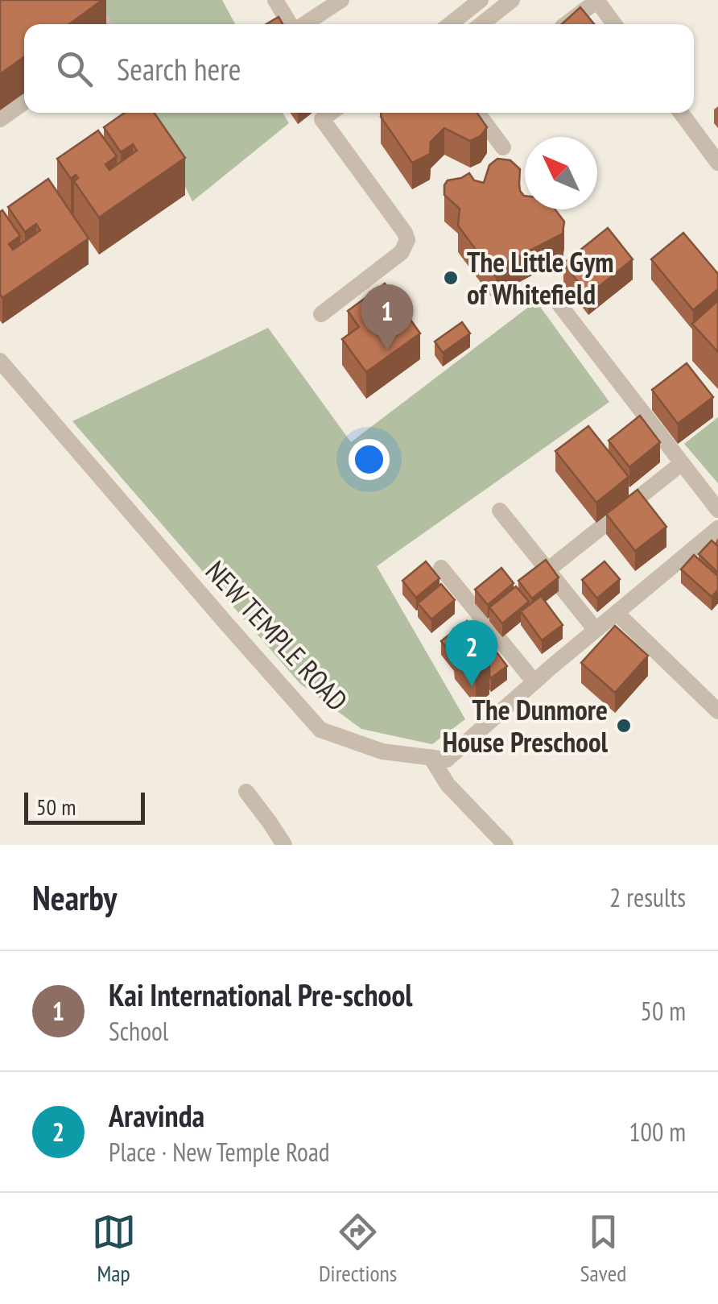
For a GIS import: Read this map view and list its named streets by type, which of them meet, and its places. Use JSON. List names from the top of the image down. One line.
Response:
{"streets":{"street":["NEW TEMPLE ROAD"]},"places":["The Little Gym of Whitefield","The Dunmore House Preschool"],"scale_bar":"50 m","north":"top left","page":{"search":"Search here","pins":["1","2"],"scale":"50 m","heading":["Nearby","2 results"],"list":[{"mark":"1","name":"Kai International Pre-school","note":"School","value":"50 m"},{"mark":"2","name":"Aravinda","note":"Place · New Temple Road","value":"100 m"}],"nav":["Map","Directions","Saved"]}}
